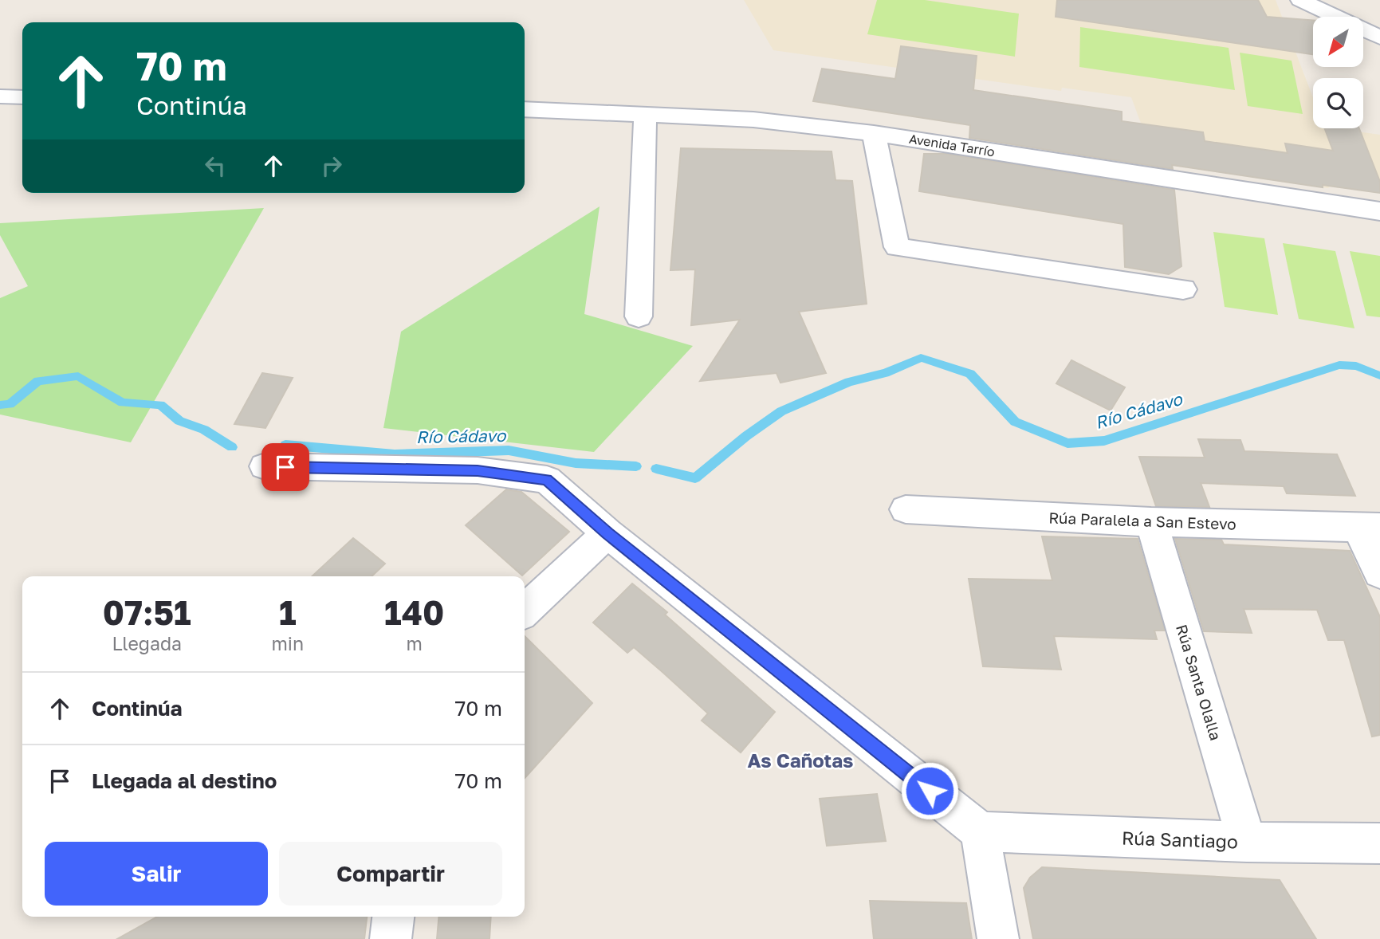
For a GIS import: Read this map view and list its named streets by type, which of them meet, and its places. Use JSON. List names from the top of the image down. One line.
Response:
{"streets":{"street":["Avenida Tarrío","Rúa Paralela a San Estevo","Rúa Santa Olalla","Rúa Santiago"]},"crossings":[["Rúa Paralela a San Estevo","Rúa Santa Olalla"],["Rúa Santa Olalla","Rúa Santiago"]],"districts":["As Cañotas"],"water":["Río Cádavo"],"north":"bottom left","page":{"turn":["70 m","Continúa"],"eta":["07:51","Llegada","1","min","140","m"],"list":[{"name":"Continúa","value":"70 m"},{"name":"Llegada al destino","value":"70 m"}],"buttons":["Salir","Compartir"]}}
